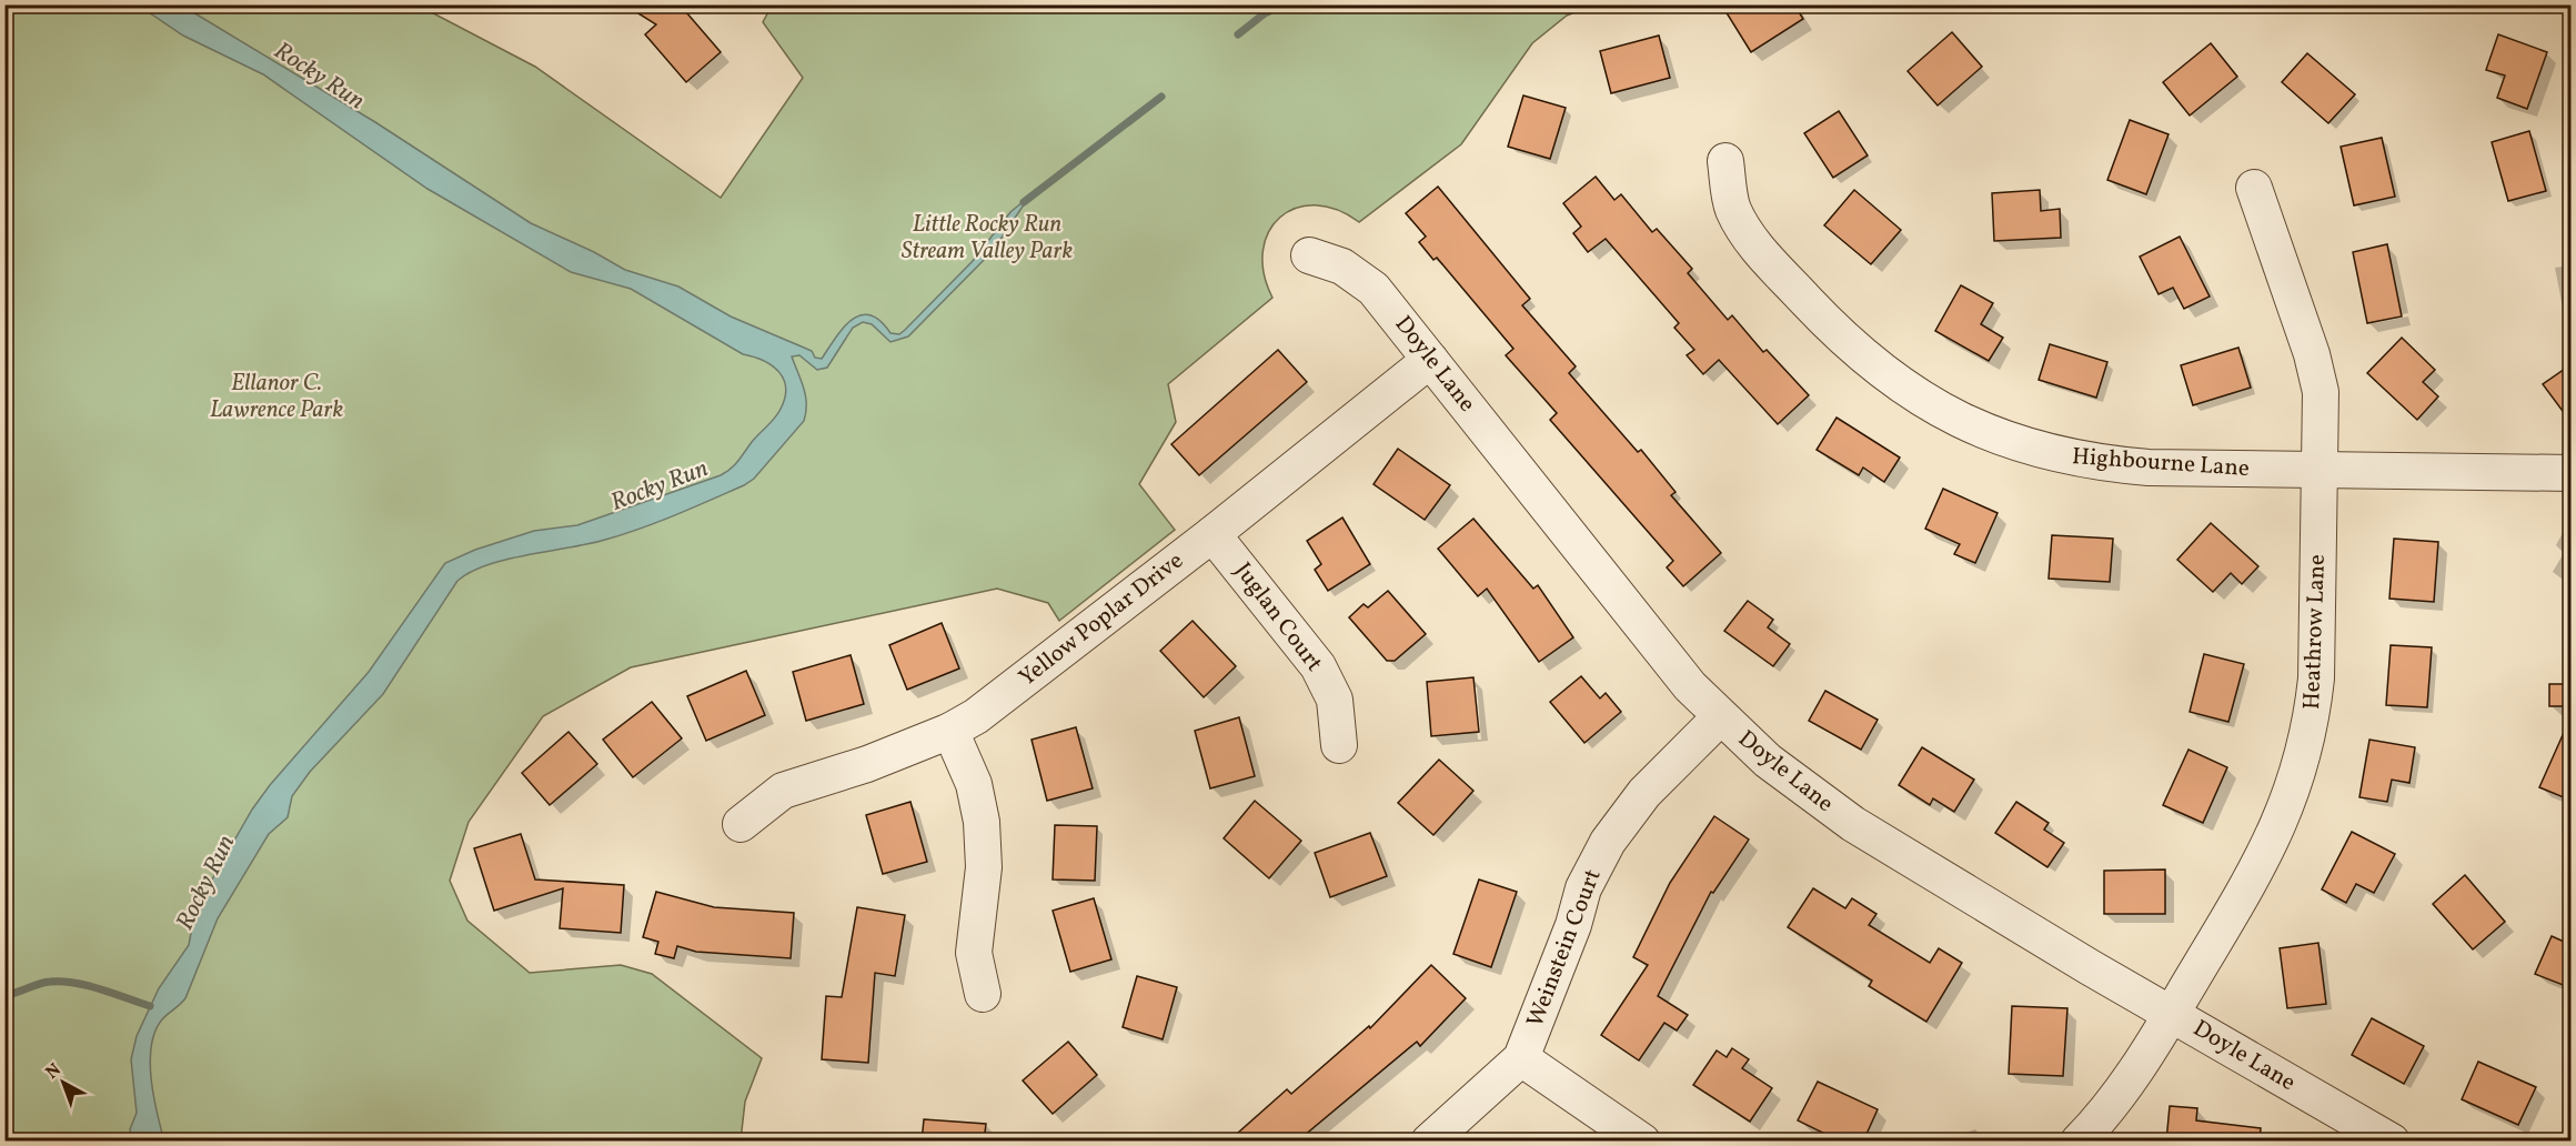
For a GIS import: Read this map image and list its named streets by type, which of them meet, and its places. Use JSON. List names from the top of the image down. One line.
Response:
{"streets":{"street":["Doyle Lane","Highbourne Lane","Juglan Court","Yellow Poplar Drive","Heathrow Lane","Weinstein Court"]},"crossings":[["Doyle Lane","Yellow Poplar Drive"],["Doyle Lane","Heathrow Lane"],["Doyle Lane","Weinstein Court"],["Highbourne Lane","Heathrow Lane"],["Juglan Court","Yellow Poplar Drive"]],"water":["Rocky Run"],"parks":["Little Rocky Run Stream Valley Park","Ellanor C. Lawrence Park"],"north":"top left"}
